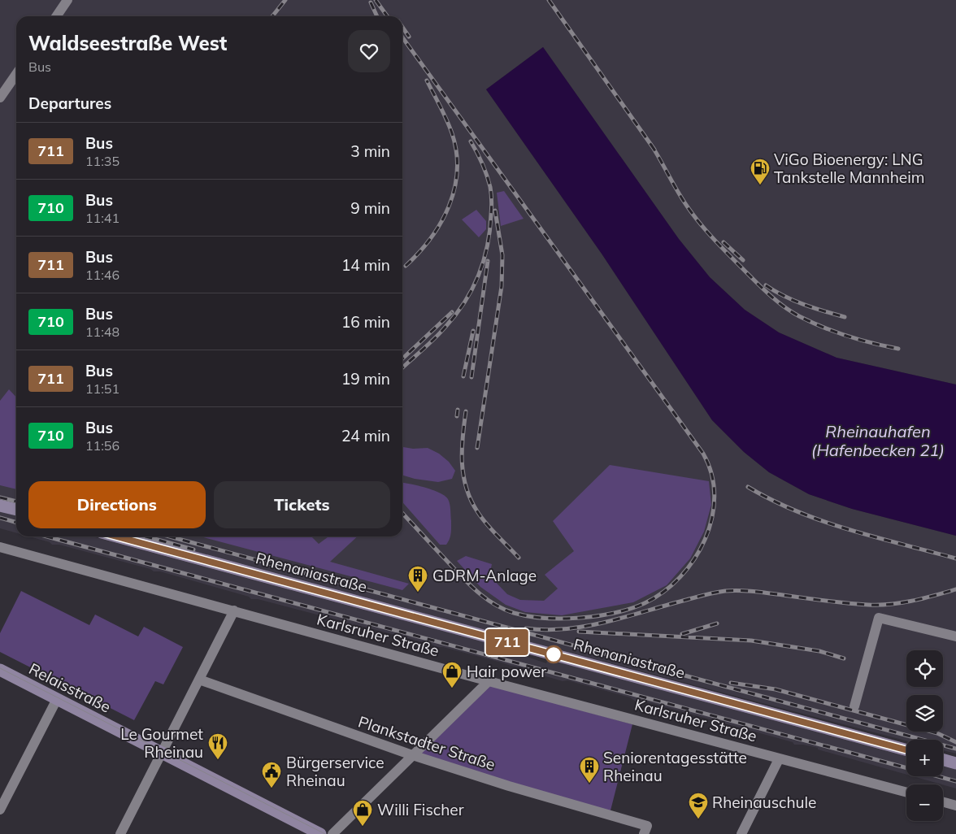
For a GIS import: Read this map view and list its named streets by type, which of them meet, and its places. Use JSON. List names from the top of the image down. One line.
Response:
{"streets":{"street":["Rhenaniastraße","Karlsruher Straße","Relaisstraße","Plankstadter Straße"]},"water":["Rheinauhafen (Hafenbecken 21)"],"places":{"fuel station":["ViGo Bioenergy: LNG Tankstelle Mannheim"],"building":["GDRM-Anlage","Seniorentagesstätte Rheinau"],"shop":["Hair power","Willi Fischer"],"restaurant":["Le Gourmet Rheinau"],"public building":["Bürgerservice Rheinau"],"school or university":["Rheinauschule"]},"lines":["bus line 711"],"page":{"on_map":"711","heading":[["Waldseestraße West","Bus"],"Departures"],"list":[{"mark":"711","name":"Bus","note":"11:35","value":"3 min"},{"mark":"710","name":"Bus","note":"11:41","value":"9 min"},{"mark":"711","name":"Bus","note":"11:46","value":"14 min"},{"mark":"710","name":"Bus","note":"11:48","value":"16 min"},{"mark":"711","name":"Bus","note":"11:51","value":"19 min"},{"mark":"710","name":"Bus","note":"11:56","value":"24 min"}],"buttons":["Directions","Tickets"],"map_buttons":["+","−"]}}
